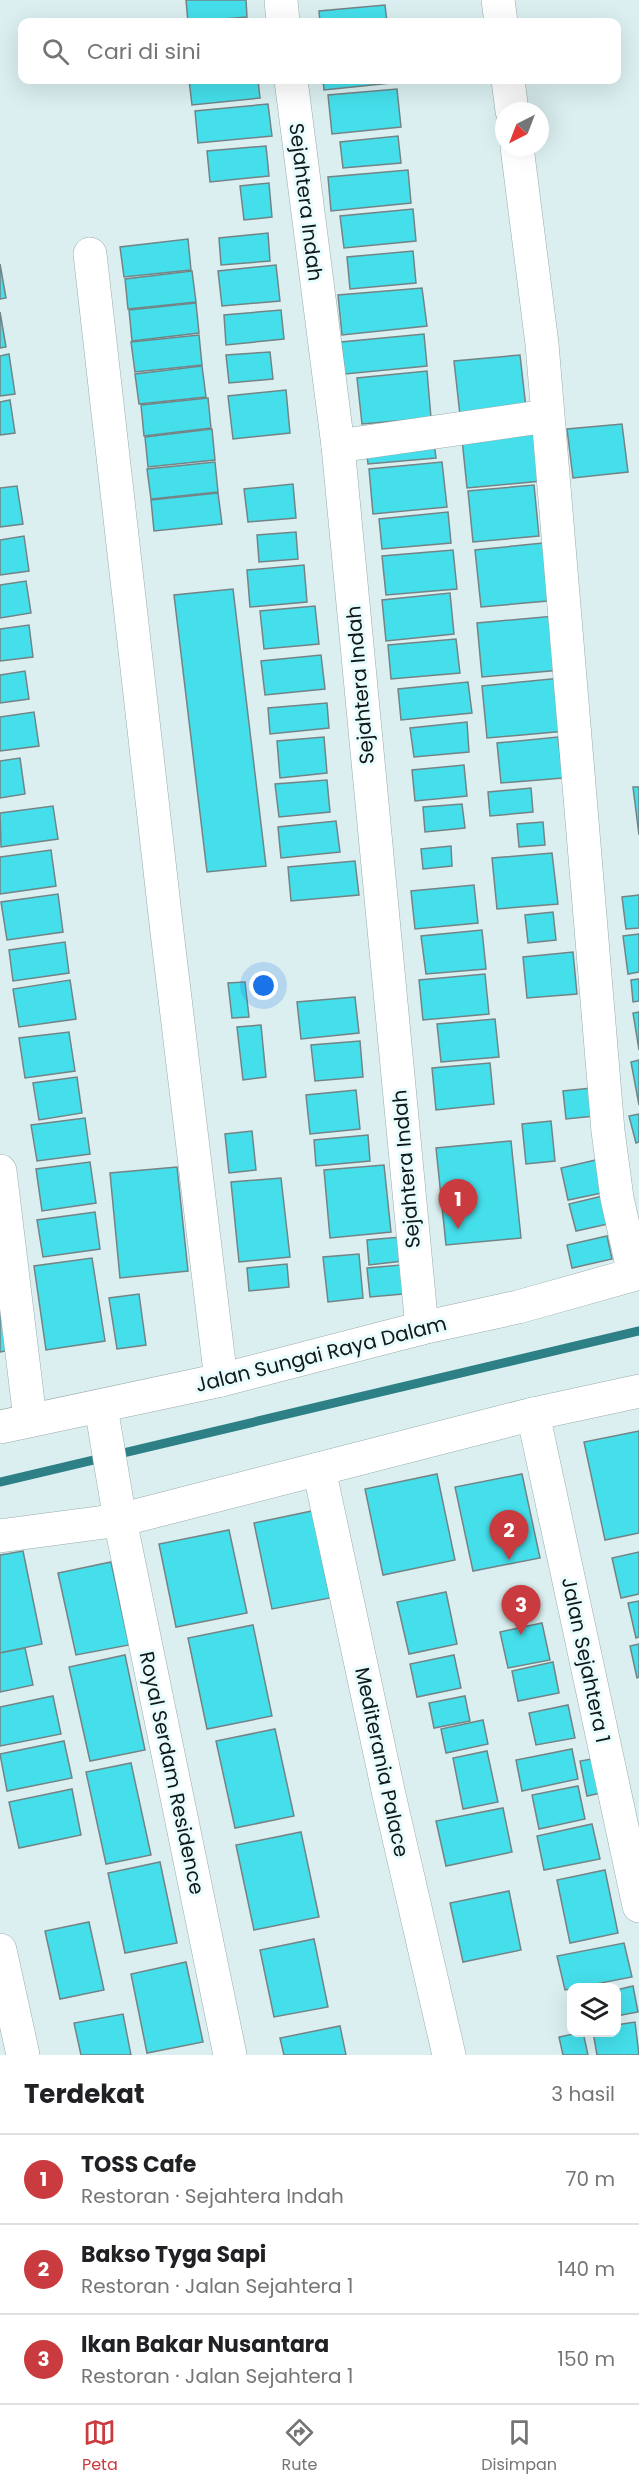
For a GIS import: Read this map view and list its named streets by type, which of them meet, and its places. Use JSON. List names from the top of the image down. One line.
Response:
{"streets":{"street":["Sejahtera Indah","Jalan Sungai Raya Dalam","Jalan Sejahtera 1","Mediterania Palace","Royal Serdam Residence"]},"crossings":[["Sejahtera Indah","Jalan Sungai Raya Dalam"],["Jalan Sungai Raya Dalam","Royal Serdam Residence"]],"north":"bottom left","page":{"search":"Cari di sini","pins":["1","2","3"],"heading":["Terdekat","3 hasil"],"list":[{"mark":"1","name":"TOSS Cafe","note":"Restoran · Sejahtera Indah","value":"70 m"},{"mark":"2","name":"Bakso Tyga Sapi","note":"Restoran · Jalan Sejahtera 1","value":"140 m"},{"mark":"3","name":"Ikan Bakar Nusantara","note":"Restoran · Jalan Sejahtera 1","value":"150 m"}],"nav":["Peta","Rute","Disimpan"]}}
